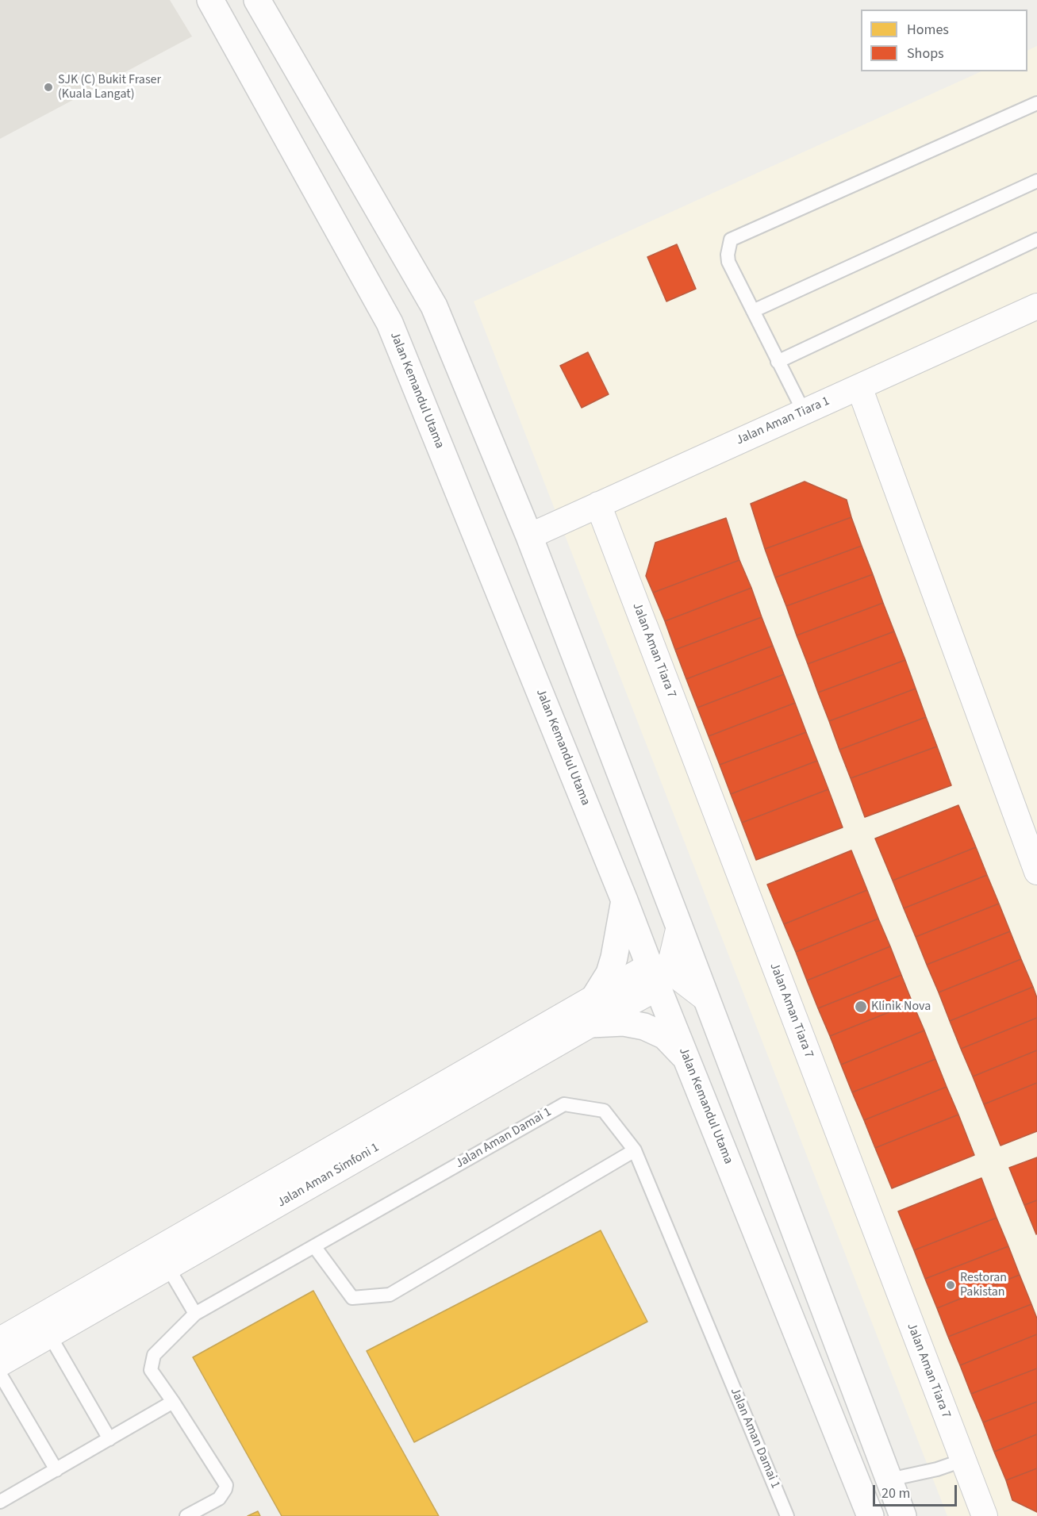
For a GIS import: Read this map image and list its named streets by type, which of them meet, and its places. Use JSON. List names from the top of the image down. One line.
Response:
{"streets":{"street":["Jalan Kemandul Utama","Jalan Aman Tiara 1","Jalan Aman Tiara 7","Jalan Aman Simfoni 1"],"lane":["Jalan Aman Damai 1"]},"crossings":[["Jalan Kemandul Utama","Jalan Aman Simfoni 1"],["Jalan Aman Tiara 1","Jalan Aman Tiara 7"]],"places":["SJK (C) Bukit Fraser (Kuala Langat)","Klinik Nova","Restoran Pakistan"],"legend":["Homes","Shops"],"scale_bar":"20 m"}
